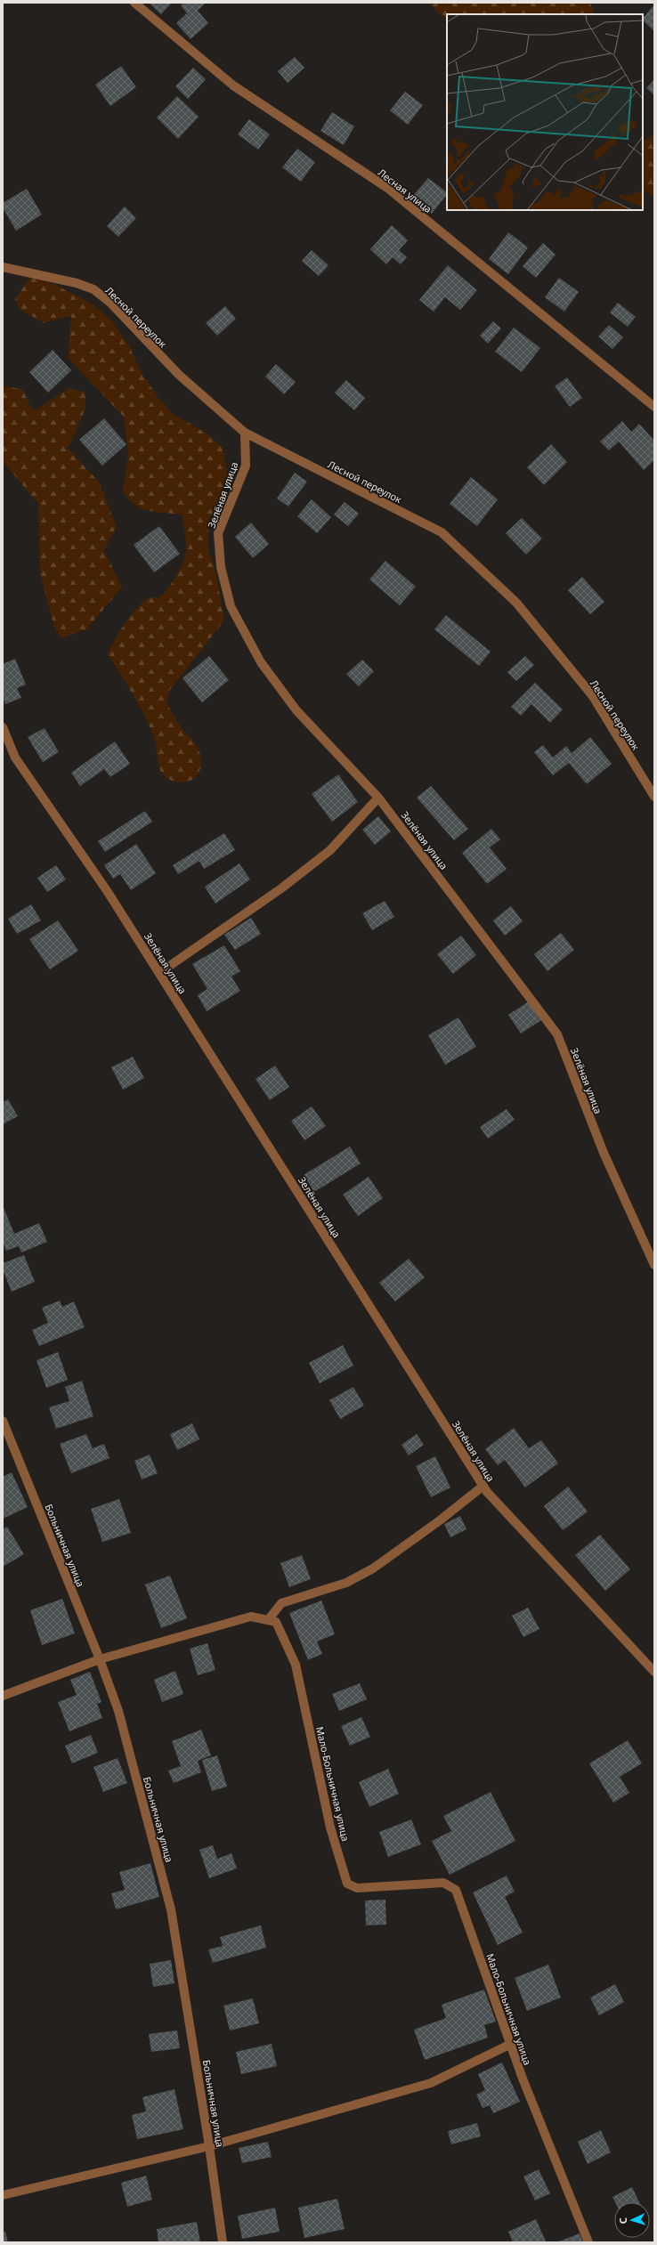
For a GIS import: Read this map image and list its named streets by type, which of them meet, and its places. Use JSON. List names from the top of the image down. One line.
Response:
{"streets":{"street":["Лесная улица","Лесной переулок","Зелёная улица","Больничная улица","Мало-Больничная улица"]},"crossings":[["Лесной переулок","Зелёная улица"]],"north":"left"}
